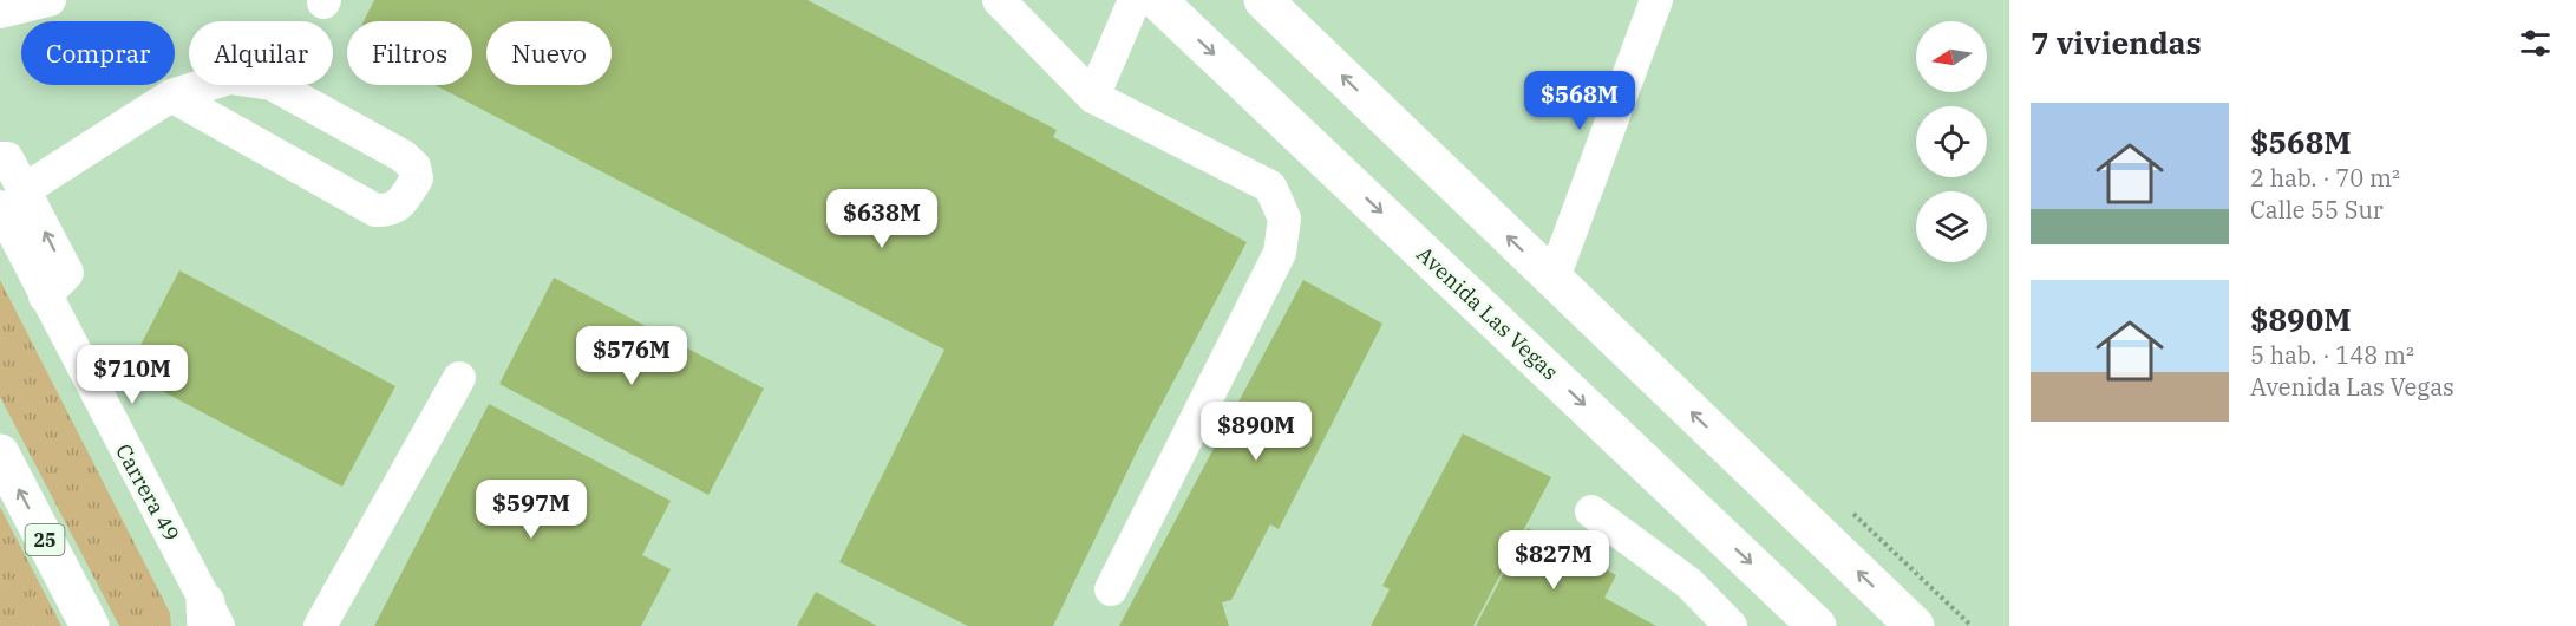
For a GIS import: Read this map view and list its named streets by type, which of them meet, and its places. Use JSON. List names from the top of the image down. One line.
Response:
{"streets":{"main road":["Avenida Las Vegas","25"],"street":["Carrera 49"]},"north":"left","page":{"heading":"7 viviendas","chip":["Comprar","Alquilar","Filtros","Nuevo"],"price":["$568M","$638M","$576M","$710M","$890M","$597M","$827M"],"list":[{"name":"$568M","note":"2 hab. · 70 m² · Calle 55 Sur"},{"name":"$890M","note":"5 hab. · 148 m² · Avenida Las Vegas"}]}}
